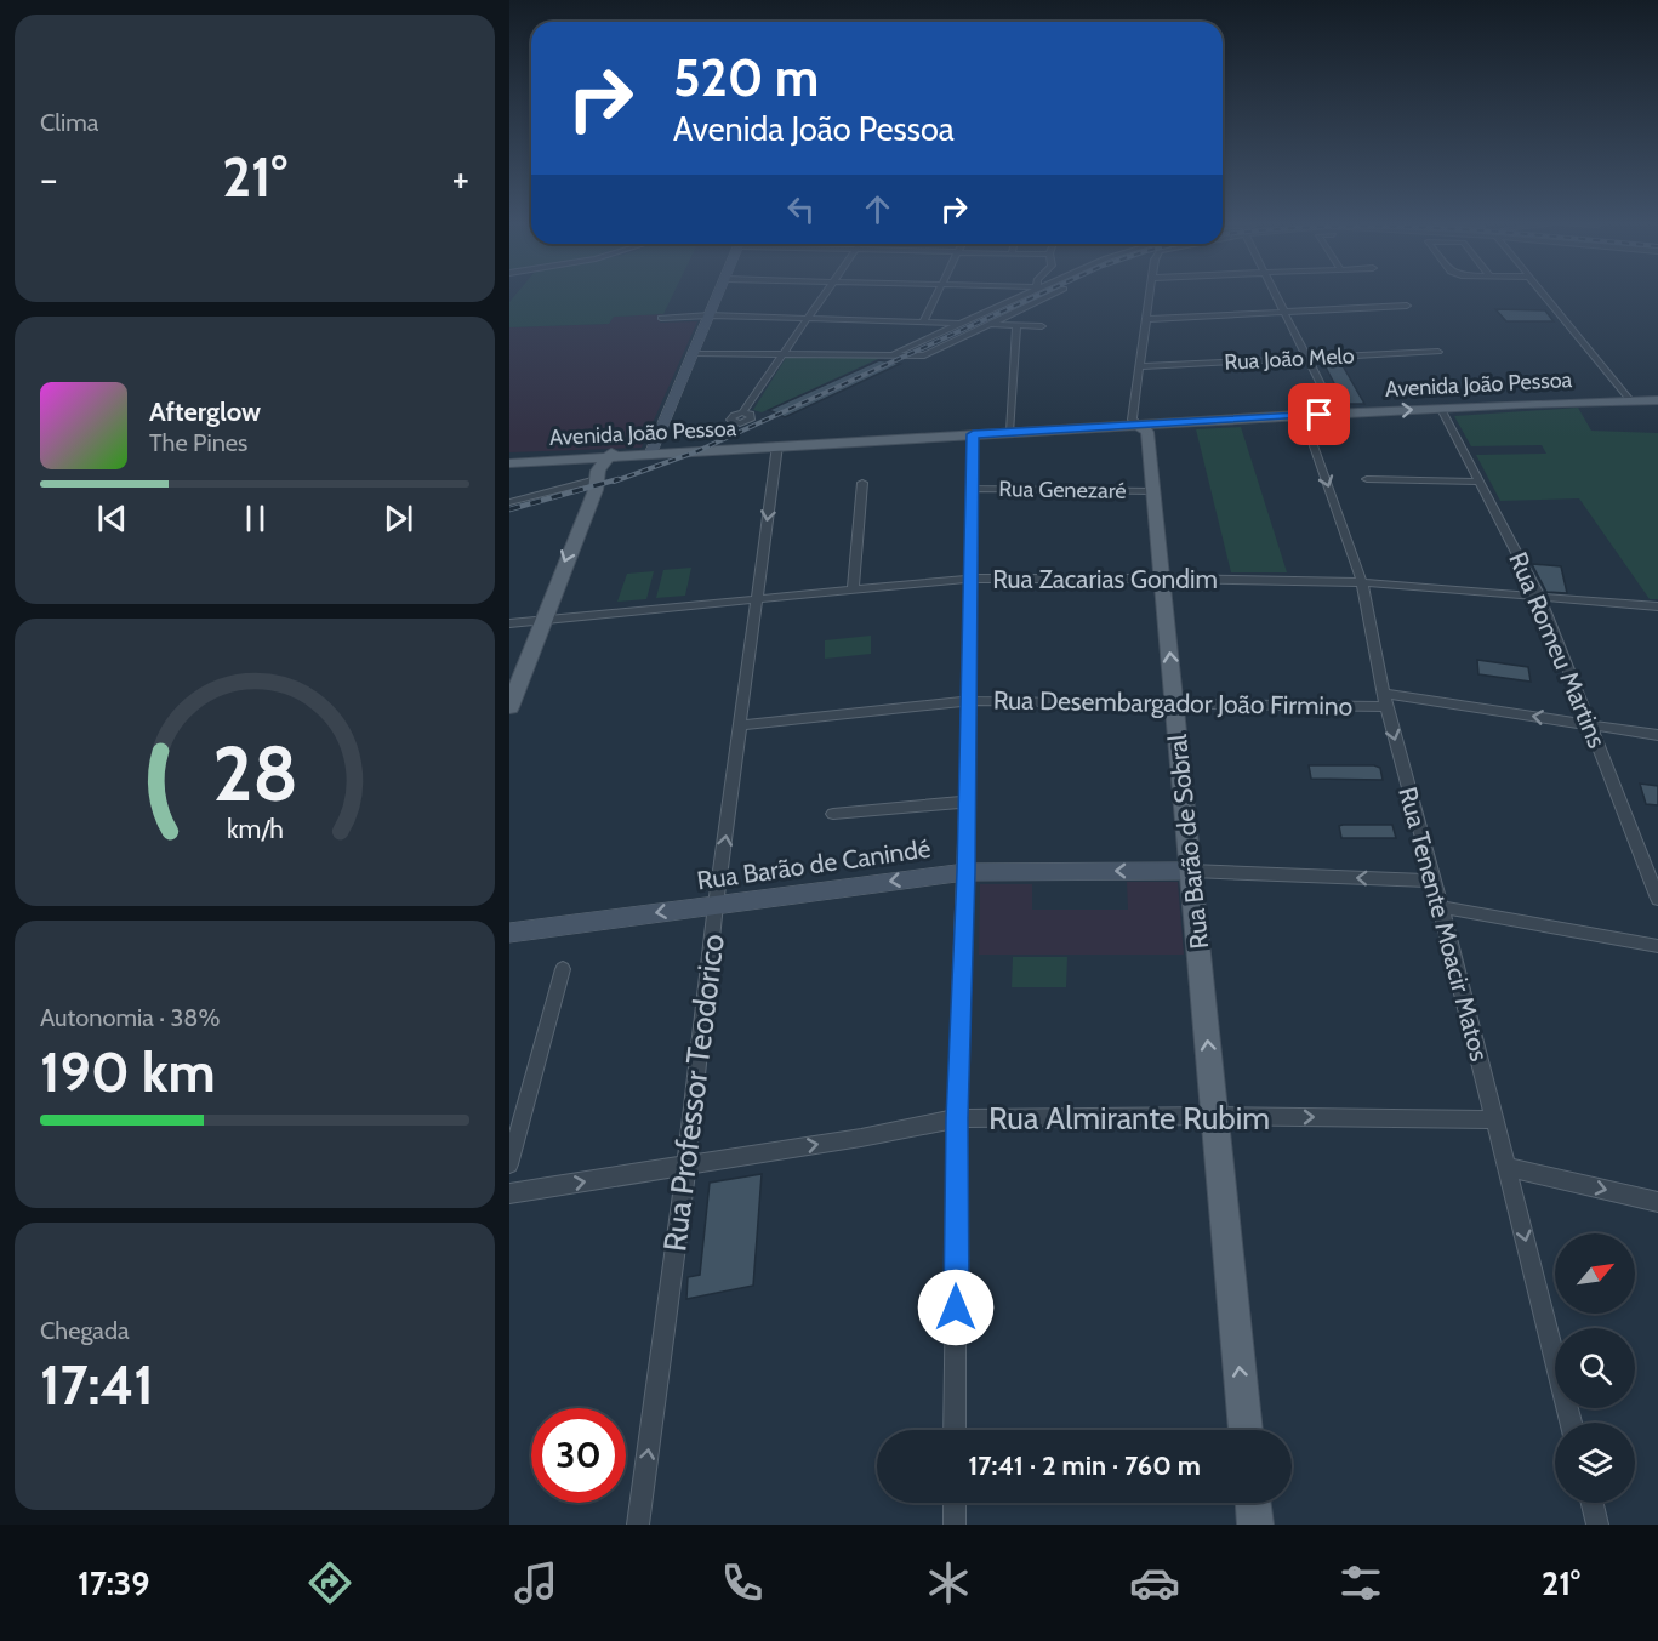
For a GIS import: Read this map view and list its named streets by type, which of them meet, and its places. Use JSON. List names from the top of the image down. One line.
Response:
{"streets":{"main road":["Avenida João Pessoa","Rua Barão de Sobral","Rua Barão de Canindé"],"street":["Rua João Melo","Rua Genezaré","Rua Zacarias Gondim","Rua Romeu Martins","Rua Desembargador João Firmino","Rua Tenente Moacir Matos","Rua Professor Teodorico","Rua Almirante Rubim"]},"crossings":[["Rua João Melo","Rua Barão de Sobral"],["Avenida João Pessoa","Rua Romeu Martins"],["Avenida João Pessoa","Rua Barão de Sobral"],["Avenida João Pessoa","Rua Tenente Moacir Matos"],["Avenida João Pessoa","Rua Professor Teodorico"],["Rua Genezaré","Rua Barão de Sobral"],["Rua Zacarias Gondim","Rua Romeu Martins"],["Rua Zacarias Gondim","Rua Barão de Sobral"],["Rua Zacarias Gondim","Rua Tenente Moacir Matos"],["Rua Zacarias Gondim","Rua Professor Teodorico"],["Rua Romeu Martins","Rua Desembargador João Firmino"],["Rua Desembargador João Firmino","Rua Barão de Sobral"],["Rua Desembargador João Firmino","Rua Tenente Moacir Matos"],["Rua Desembargador João Firmino","Rua Professor Teodorico"],["Rua Barão de Sobral","Rua Barão de Canindé"],["Rua Barão de Sobral","Rua Almirante Rubim"],["Rua Barão de Canindé","Rua Tenente Moacir Matos"],["Rua Barão de Canindé","Rua Professor Teodorico"],["Rua Tenente Moacir Matos","Rua Almirante Rubim"],["Rua Professor Teodorico","Rua Almirante Rubim"]],"one_way":["Rua Barão de Sobral","Rua Barão de Canindé","Rua Tenente Moacir Matos","Rua Almirante Rubim"],"north":"top right","page":{"tile":["Clima",["Autonomia · 38%","190 km"],["Chegada","17:41"]],"turn":["520 m","Avenida João Pessoa"],"heat":["−","21°","+"],"song":["Afterglow","The Pines"],"limit":"30","trip":"17:41 · 2 min · 760 m","tabs":["17:39","21°"],"gauge":["28","km/h"]}}
